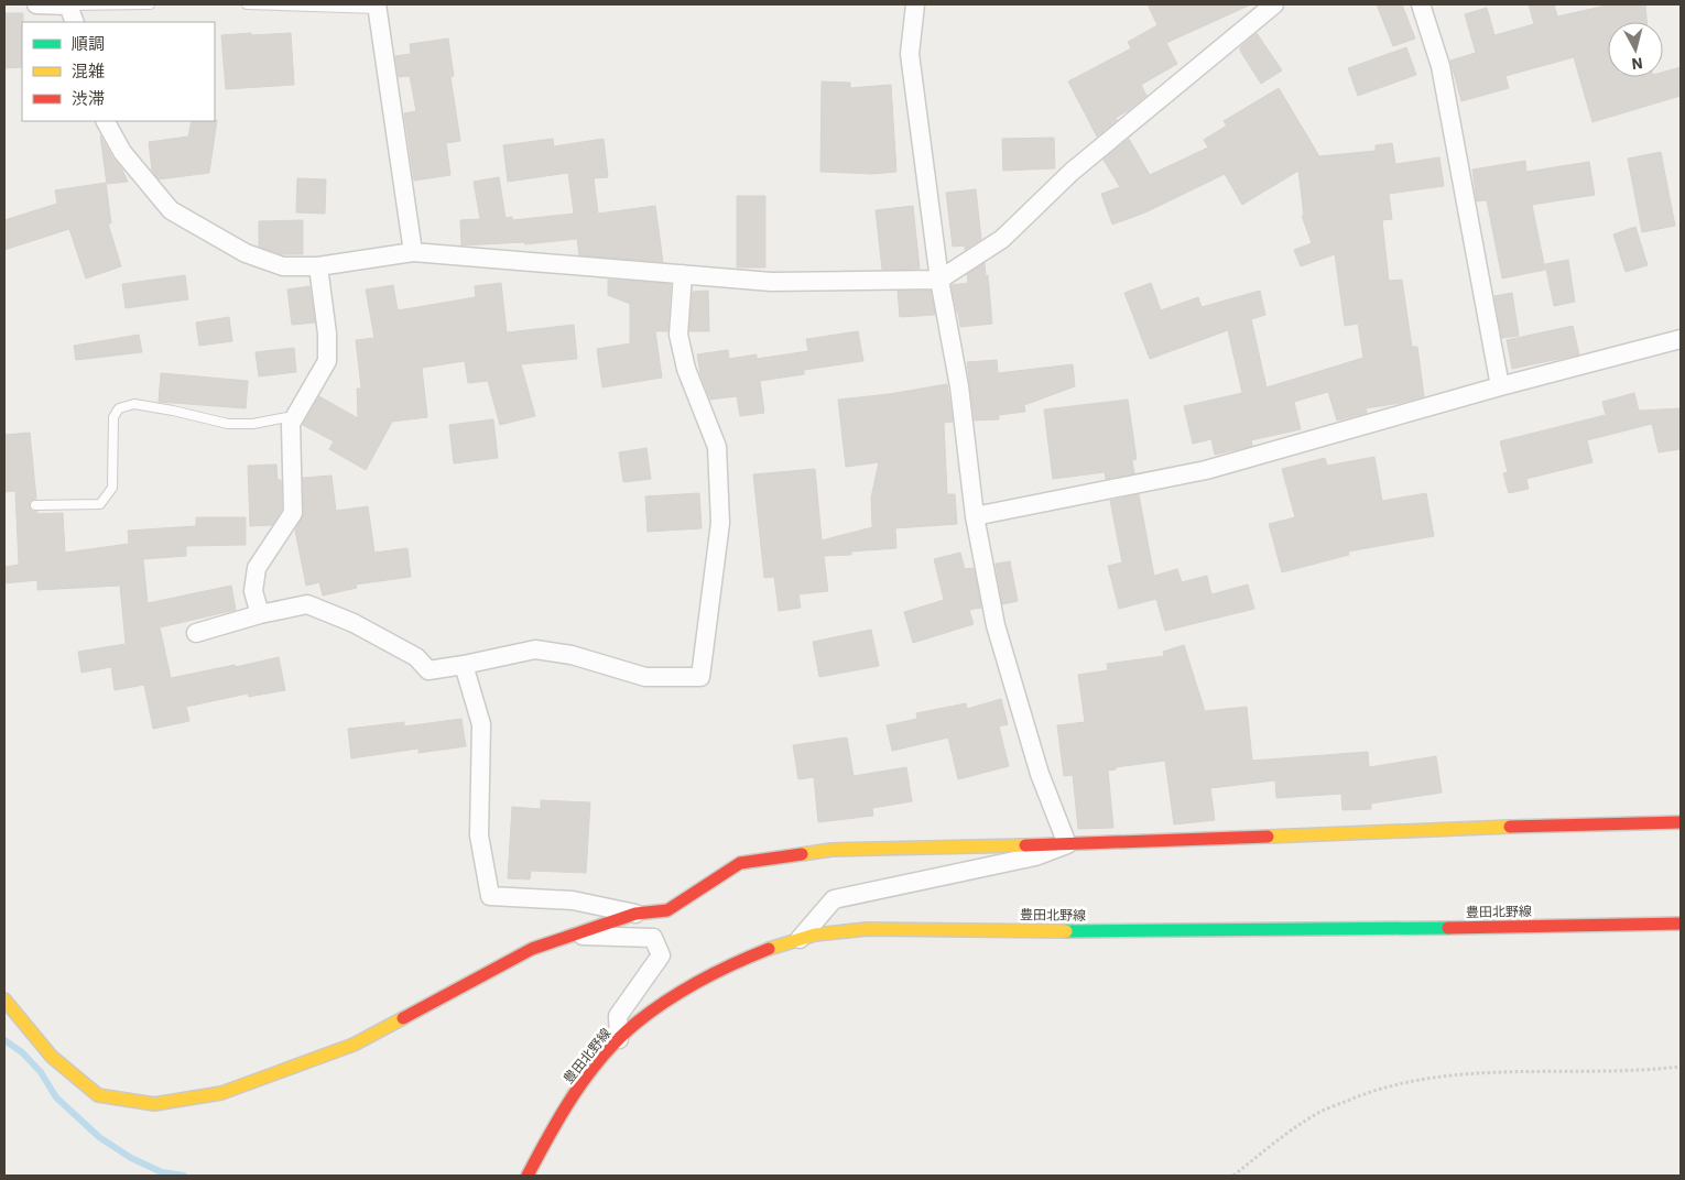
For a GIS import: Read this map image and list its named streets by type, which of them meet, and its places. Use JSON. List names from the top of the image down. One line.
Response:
{"streets":{"street":["豊田北野線"]},"legend":["順調","混雑","渋滞"],"north":"bottom"}
